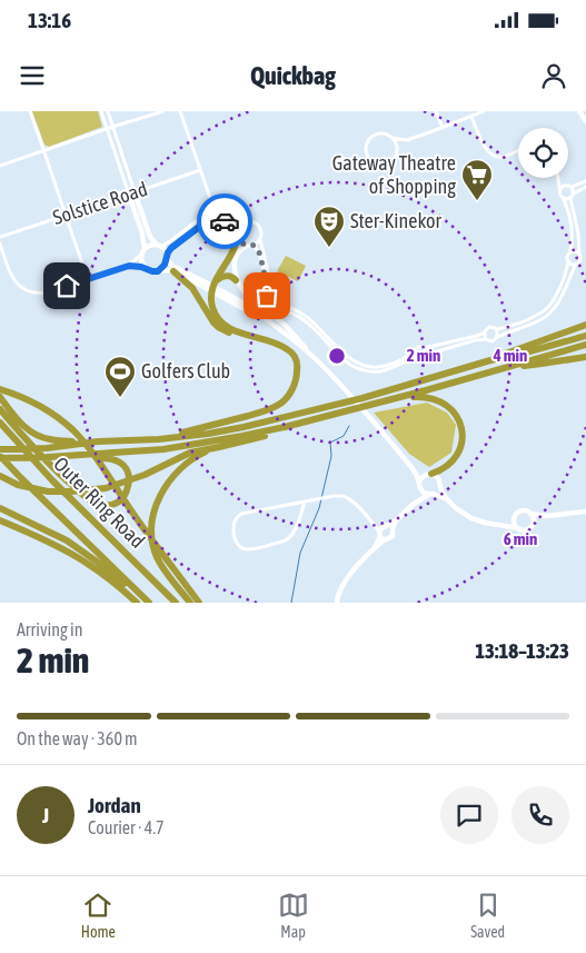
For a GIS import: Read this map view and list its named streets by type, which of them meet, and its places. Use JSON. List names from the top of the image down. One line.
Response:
{"streets":{"highway":["Outer Ring Road"],"street":["Solstice Road"]},"places":{"supermarket":["Gateway Theatre of Shopping"],"theatre":["Ster-Kinekor"],"sports":["Golfers Club"]},"page":{"status":"13:16","header":"Quickbag","heading":["2 min","Arriving in","13:18–13:23"],"panel":["Jordan","Courier · 4.7"],"bar":"On the way · 360 m","round":"J","tabs":["Home","Map","Saved"]},"rings":["2 min","4 min","6 min"]}
